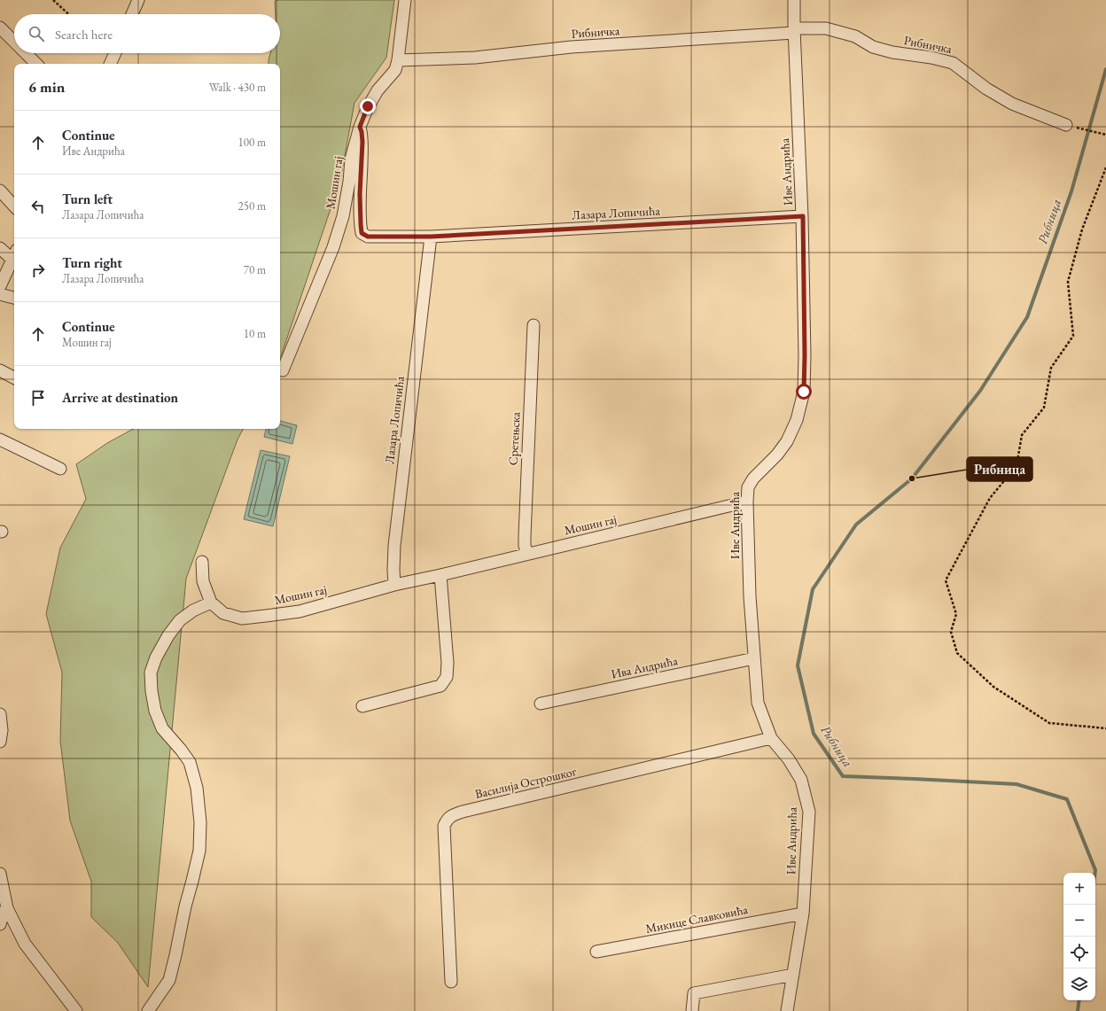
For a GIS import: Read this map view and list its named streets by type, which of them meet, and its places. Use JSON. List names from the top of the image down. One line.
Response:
{"streets":{"street":["Рибничка","Иве Андрића","Мошин гај","Лазара Лопичића","Сретењска","Ива Андрића","Василија Острошког","Микице Славковића"]},"crossings":[["Рибничка","Иве Андрића"],["Рибничка","Мошин гај"],["Иве Андрића","Мошин гај"],["Иве Андрића","Лазара Лопичића"],["Иве Андрића","Ива Андрића"],["Иве Андрића","Василија Острошког"],["Иве Андрића","Микице Славковића"],["Мошин гај","Лазара Лопичића"],["Мошин гај","Сретењска"]],"water":["Рибница"],"places":["Рибница"],"page":{"search":"Search here","heading":["6 min","Walk · 430 m"],"list":[["Continue","Иве Андрића","100 m"],["Turn left","Лазара Лопичића","250 m"],["Turn right","Лазара Лопичића","70 m"],["Continue","Мошин гај","10 m"],"Arrive at destination"],"map_buttons":["+","−"]}}
